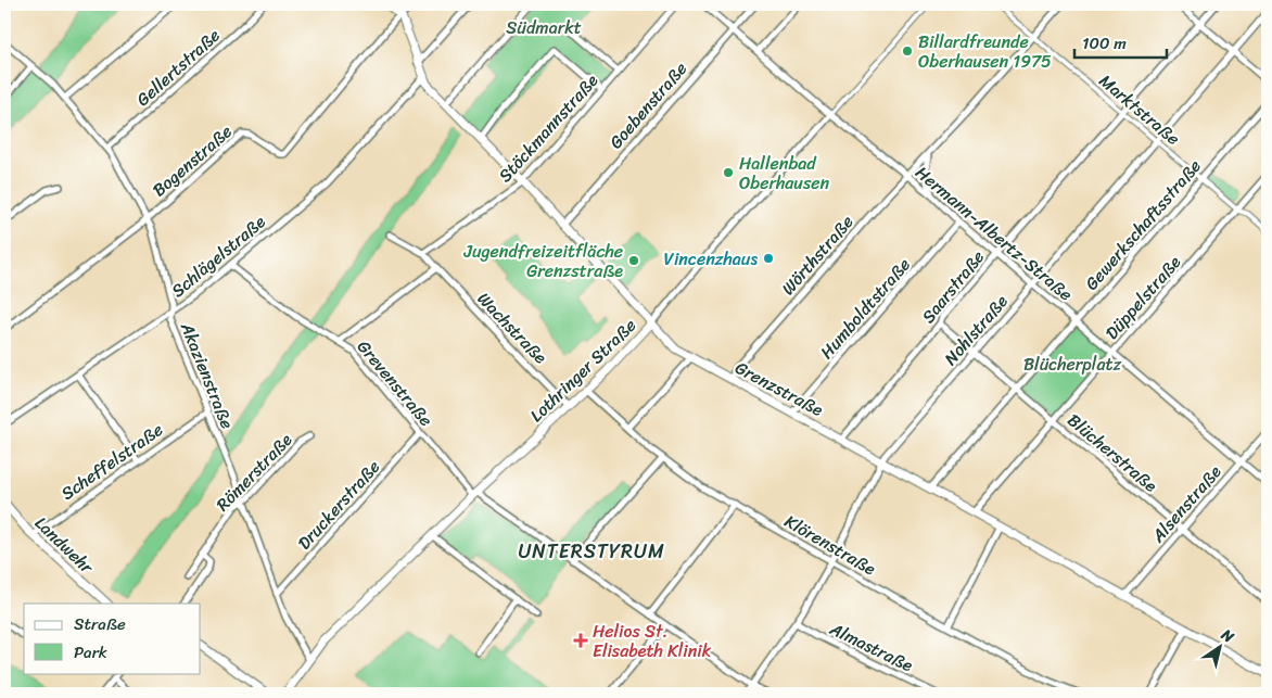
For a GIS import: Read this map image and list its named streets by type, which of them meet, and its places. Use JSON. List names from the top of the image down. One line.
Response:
{"streets":{"street":["Gellertstraße","Goebenstraße","Marktstraße","Stöckmannstraße","Bogenstraße","Gewerkschaftsstraße","Hermann-Albertz-Straße","Wörthstraße","Schlägelstraße","Saarstraße","Düppelstraße","Humboldtstraße","Wachstraße","Nohlstraße","Lothringer Straße","Akazienstraße","Grevenstraße","Grenzstraße","Blücherstraße","Scheffelstraße","Römerstraße","Alsenstraße","Druckerstraße","Landwehr","Klörenstraße","Almastraße"]},"crossings":[["Gellertstraße","Akazienstraße"],["Goebenstraße","Hermann-Albertz-Straße"],["Goebenstraße","Grenzstraße"],["Marktstraße","Gewerkschaftsstraße"],["Marktstraße","Wörthstraße"],["Marktstraße","Saarstraße"],["Marktstraße","Düppelstraße"],["Marktstraße","Nohlstraße"],["Stöckmannstraße","Grenzstraße"],["Bogenstraße","Akazienstraße"],["Bogenstraße","Grenzstraße"],["Gewerkschaftsstraße","Hermann-Albertz-Straße"],["Gewerkschaftsstraße","Grenzstraße"],["Gewerkschaftsstraße","Blücherstraße"],["Hermann-Albertz-Straße","Wörthstraße"],["Hermann-Albertz-Straße","Saarstraße"],["Hermann-Albertz-Straße","Düppelstraße"],["Hermann-Albertz-Straße","Humboldtstraße"],["Hermann-Albertz-Straße","Nohlstraße"],["Hermann-Albertz-Straße","Lothringer Straße"],["Hermann-Albertz-Straße","Alsenstraße"],["Wörthstraße","Grenzstraße"],["Schlägelstraße","Akazienstraße"],["Schlägelstraße","Grevenstraße"],["Schlägelstraße","Grenzstraße"],["Saarstraße","Grenzstraße"],["Saarstraße","Blücherstraße"],["Düppelstraße","Grenzstraße"],["Düppelstraße","Blücherstraße"],["Humboldtstraße","Grenzstraße"],["Wachstraße","Lothringer Straße"],["Nohlstraße","Grevenstraße"],["Nohlstraße","Grenzstraße"],["Nohlstraße","Blücherstraße"],["Nohlstraße","Klörenstraße"],["Nohlstraße","Almastraße"],["Lothringer Straße","Akazienstraße"],["Lothringer Straße","Grevenstraße"],["Lothringer Straße","Grenzstraße"],["Lothringer Straße","Klörenstraße"],["Akazienstraße","Scheffelstraße"],["Akazienstraße","Römerstraße"],["Akazienstraße","Druckerstraße"],["Grevenstraße","Druckerstraße"],["Grenzstraße","Alsenstraße"],["Blücherstraße","Alsenstraße"],["Scheffelstraße","Landwehr"]],"districts":["UNTERSTYRUM"],"parks":["Südmarkt","Blücherplatz"],"places":{"other":["Billardfreunde Oberhausen 1975","Hallenbad Oberhausen","Vincenzhaus","Jugendfreizeitfläche Grenzstraße"],"health":["Helios St. Elisabeth Klinik"]},"legend":["Straße","Park"],"scale_bar":"100 m","north":"top right"}
